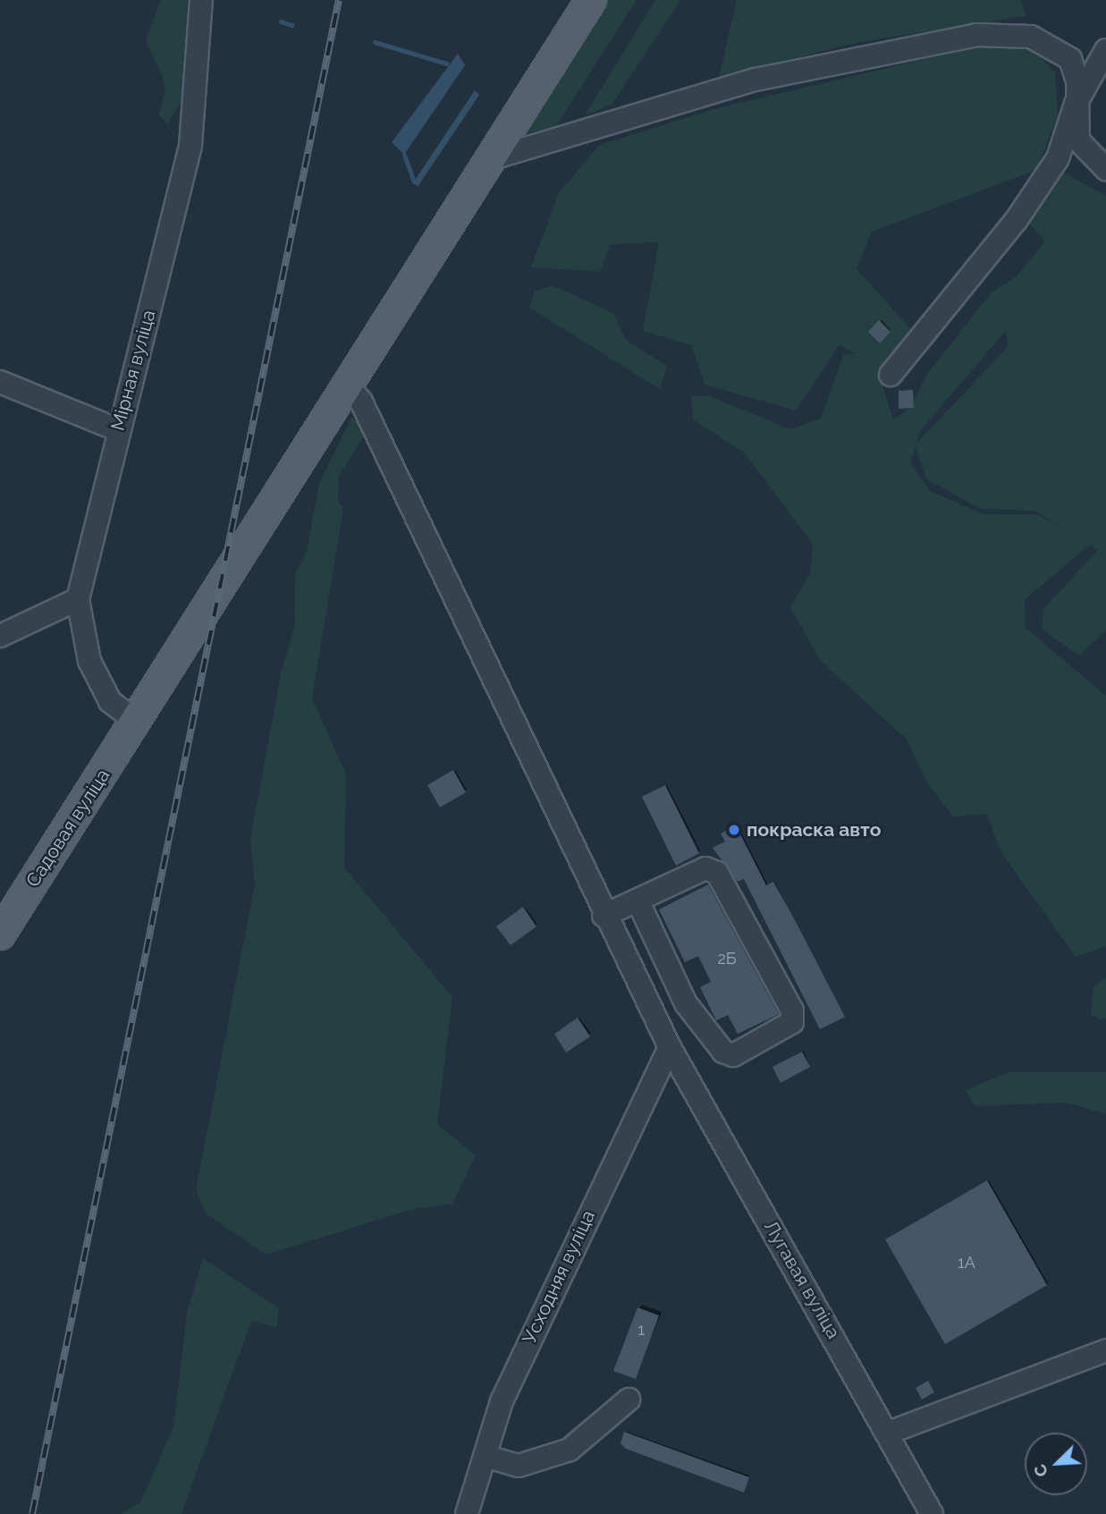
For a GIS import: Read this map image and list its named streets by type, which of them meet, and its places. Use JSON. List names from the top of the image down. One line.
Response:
{"streets":{"main road":["Садовая вуліца"],"street":["Мірная вуліца","Усходняя вуліца","Лугавая вуліца"]},"crossings":[["Мірная вуліца","Садовая вуліца"],["Садовая вуліца","Лугавая вуліца"],["Усходняя вуліца","Лугавая вуліца"]],"places":["покраска авто"],"house_numbers":["2Б","1А","1"],"north":"bottom left"}
